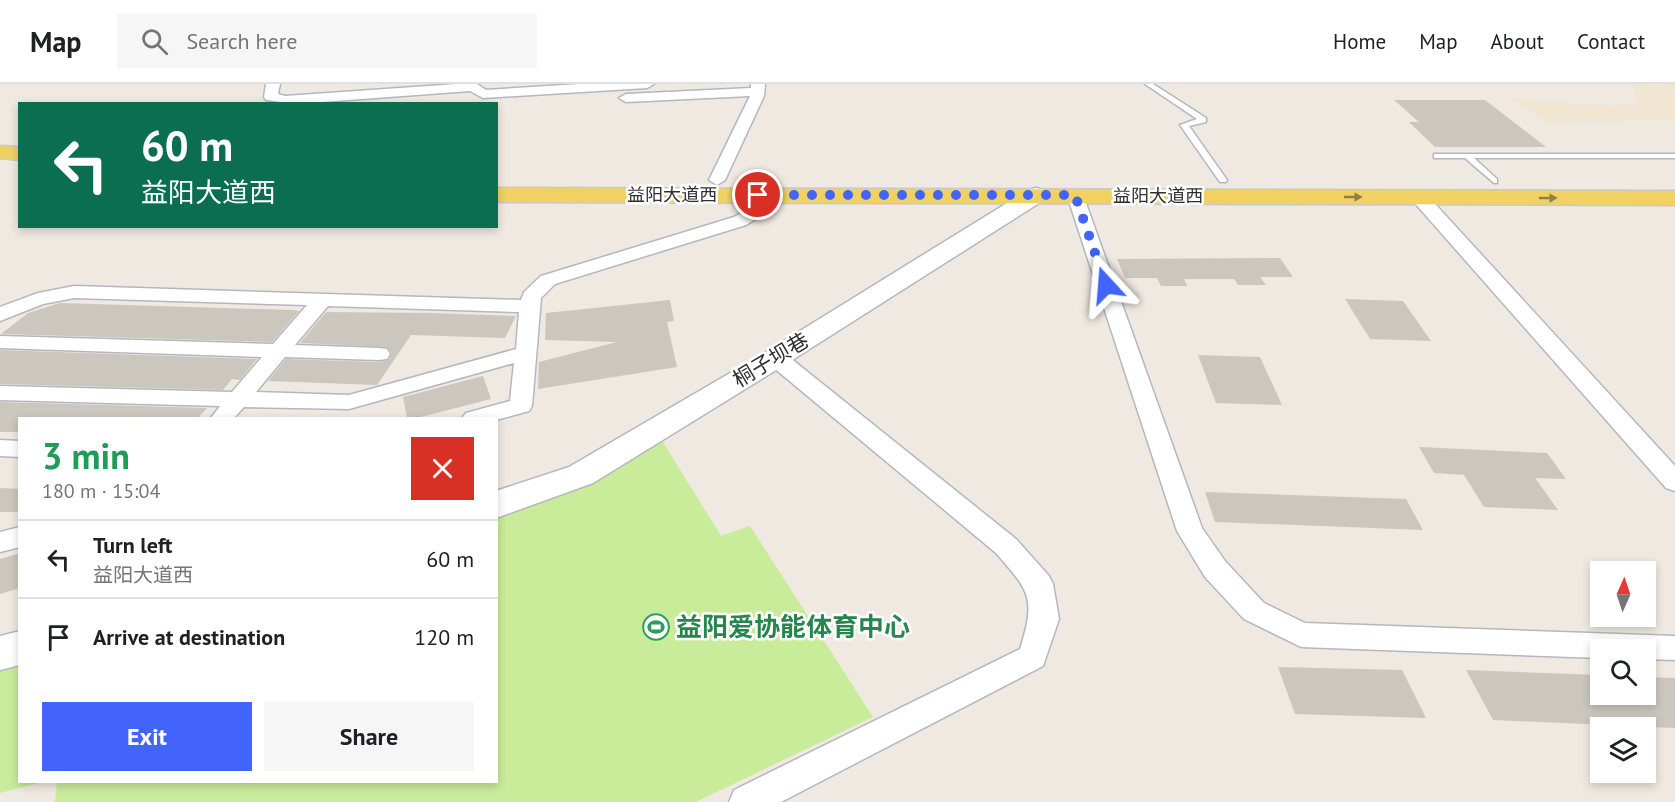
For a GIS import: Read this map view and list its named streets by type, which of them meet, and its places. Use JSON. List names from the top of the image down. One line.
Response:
{"streets":{"main road":["益阳大道西"],"street":["桐子坝巷"]},"crossings":[["益阳大道西","桐子坝巷"]],"places":{"sports":["益阳爱协能体育中心"]},"north":"top","page":{"header":"Map","search":"Search here","nav":["Home","Map","About","Contact"],"turn":["60 m","益阳大道西"],"heading":["3 min","180 m · 15:04"],"list":[{"name":"Turn left","note":"益阳大道西","value":"60 m"},{"name":"Arrive at destination","value":"120 m"}],"buttons":["Exit","Share"]}}
